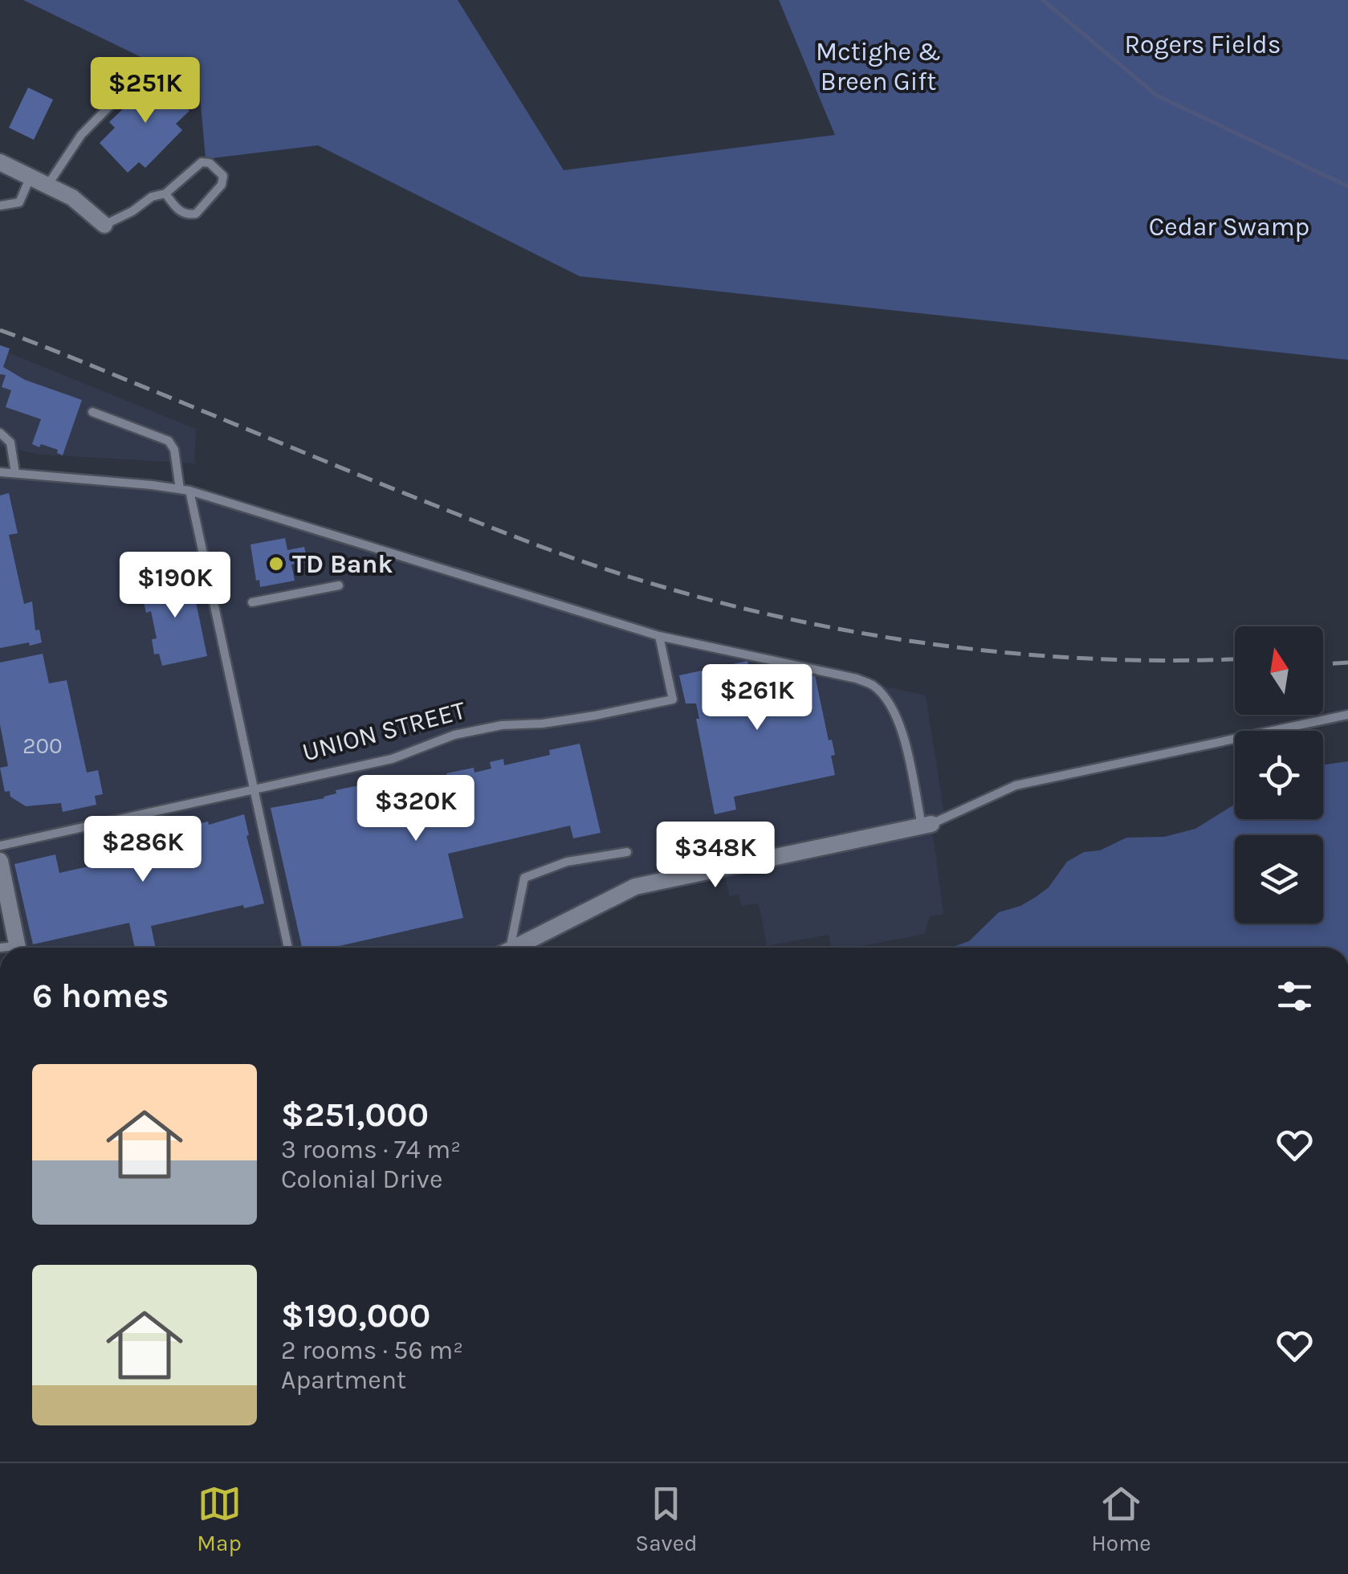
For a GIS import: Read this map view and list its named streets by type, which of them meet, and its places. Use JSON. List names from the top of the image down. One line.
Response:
{"streets":{"lane":["UNION STREET"]},"parks":["Rogers Fields","Mctighe & Breen Gift","Cedar Swamp"],"places":["TD Bank"],"house_numbers":["200"],"north":"top","page":{"price":["$251K","$190K","$261K","$320K","$286K","$348K"],"heading":"6 homes","list":[{"name":"$251,000","note":"3 rooms · 74 m² · Colonial Drive"},{"name":"$190,000","note":"2 rooms · 56 m² · Apartment"}],"tabs":["Map","Saved","Home"]}}
